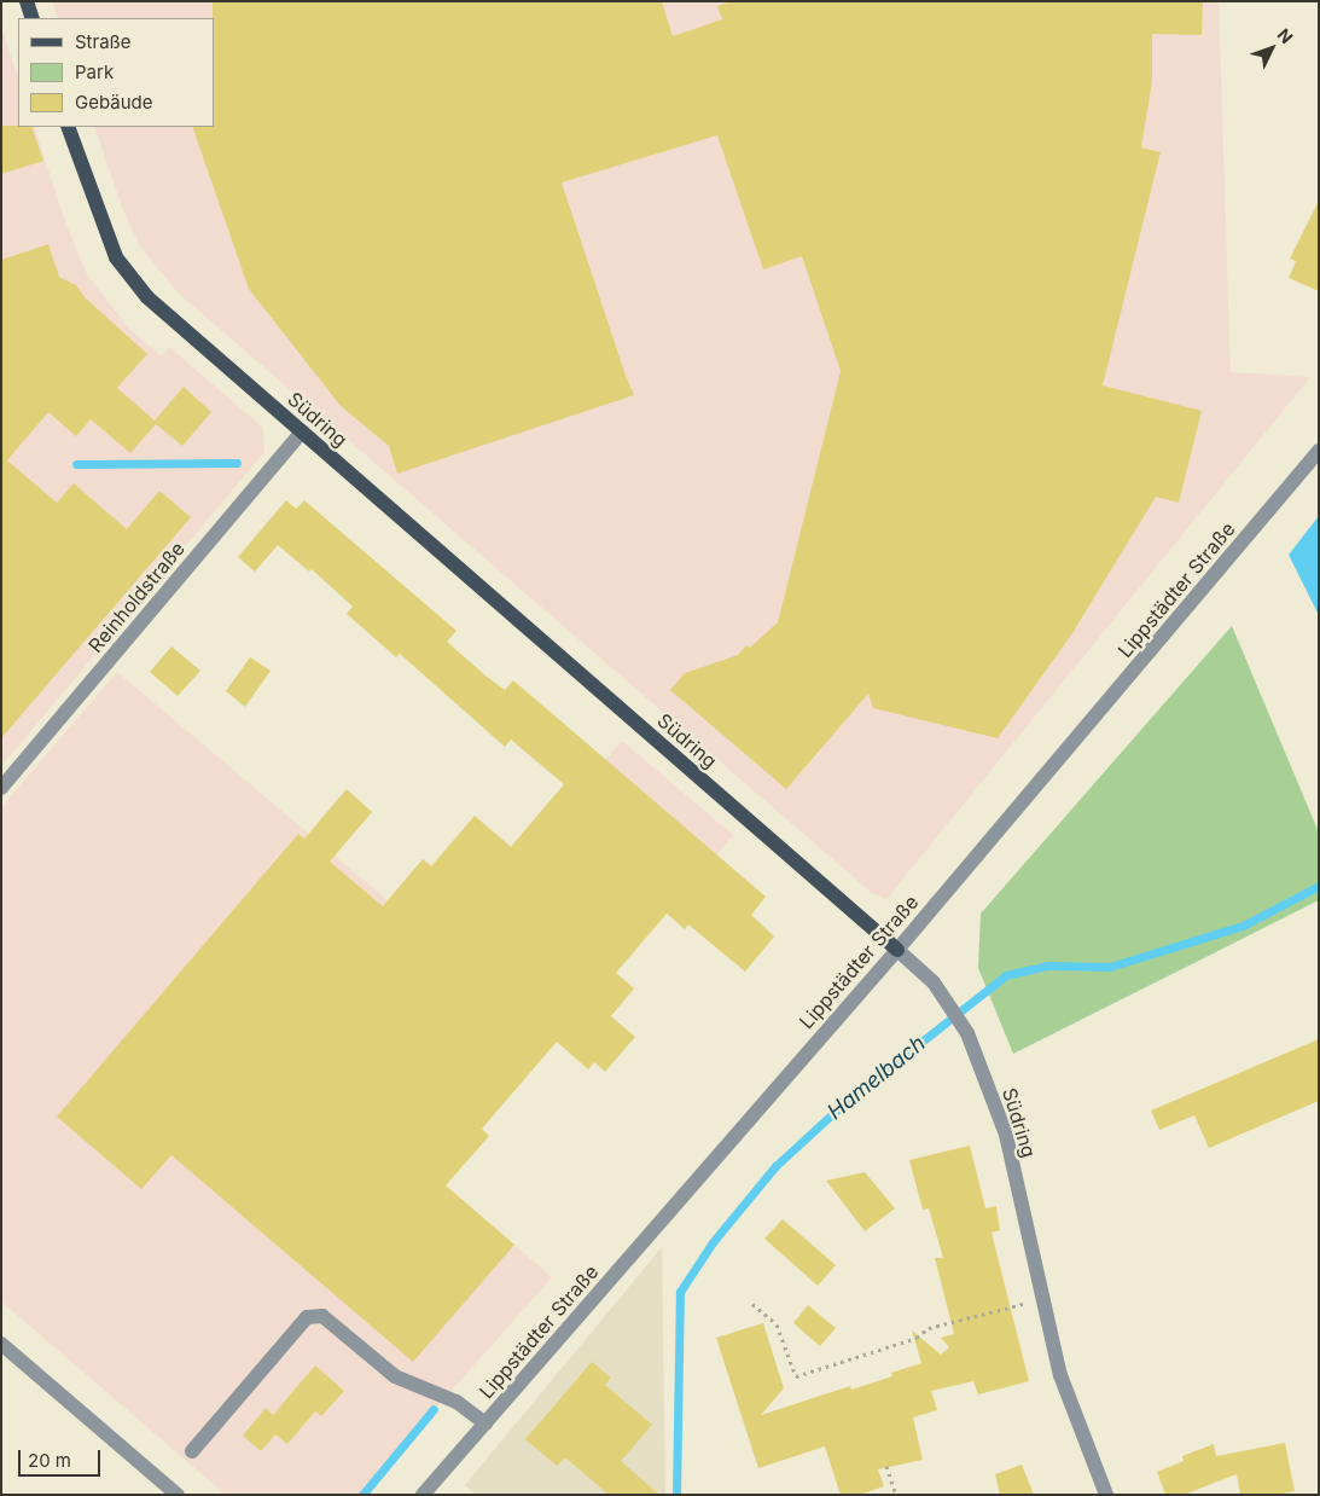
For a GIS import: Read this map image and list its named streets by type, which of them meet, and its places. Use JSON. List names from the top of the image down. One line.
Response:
{"streets":{"main road":["Südring"],"street":["Lippstädter Straße","Reinholdstraße"]},"crossings":[["Südring","Lippstädter Straße"],["Südring","Reinholdstraße"]],"water":["Hamelbach"],"legend":["Straße","Park","Gebäude"],"scale_bar":"20 m","north":"top right"}
